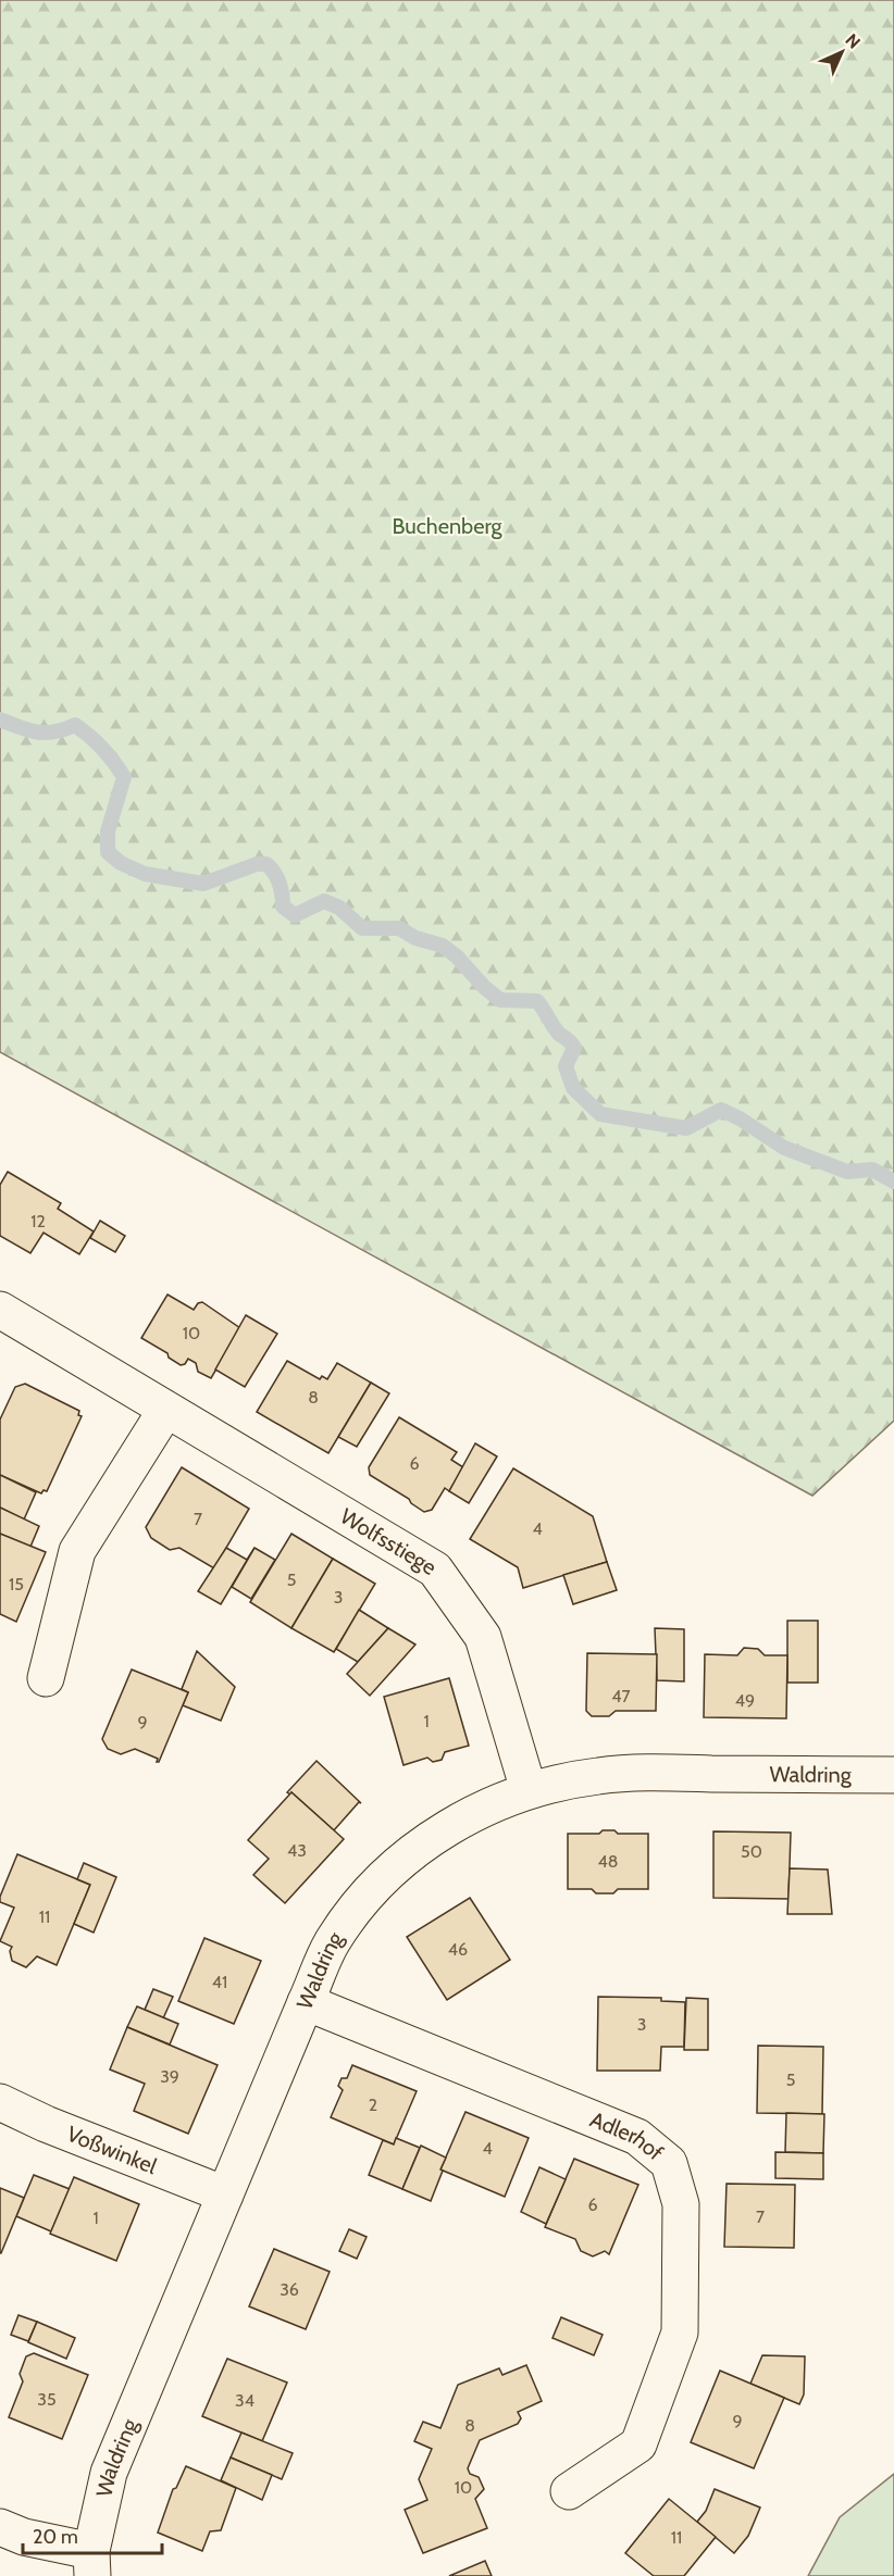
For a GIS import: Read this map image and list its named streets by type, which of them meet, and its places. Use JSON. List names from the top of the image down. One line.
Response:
{"streets":{"street":["Wolfsstiege","Waldring","Adlerhof","Voßwinkel"]},"crossings":[["Wolfsstiege","Waldring"],["Waldring","Adlerhof"],["Waldring","Voßwinkel"]],"parks":["Buchenberg"],"house_numbers":["12","10","8","6","7","4","5","15","3","47","49","1","9","43","50","48","11","46","41","3","39","5","2","4","6","7","1","36","35","34","9","8","10","11"],"scale_bar":"20 m","north":"top right"}
